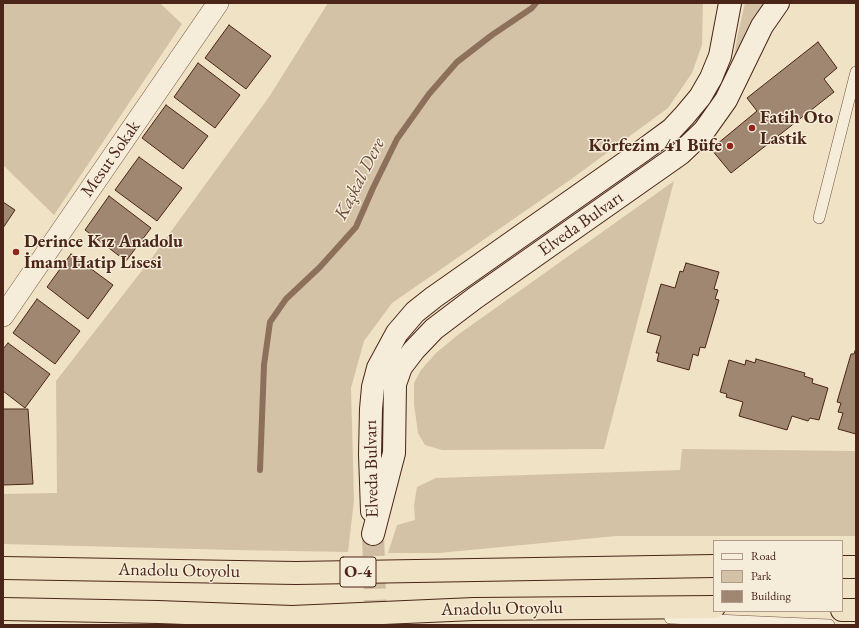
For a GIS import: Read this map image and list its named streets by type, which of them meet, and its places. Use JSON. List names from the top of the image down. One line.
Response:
{"streets":{"highway":["Anadolu Otoyolu","O-4"],"main road":["Elveda Bulvarı"],"street":["Mesut Sokak"]},"water":["Kaşkal Dere"],"places":["Fatih Oto Lastik","Körfezim 41 Büfe","Derince Kız Anadolu İmam Hatip Lisesi"],"legend":["Road","Park","Building"]}
